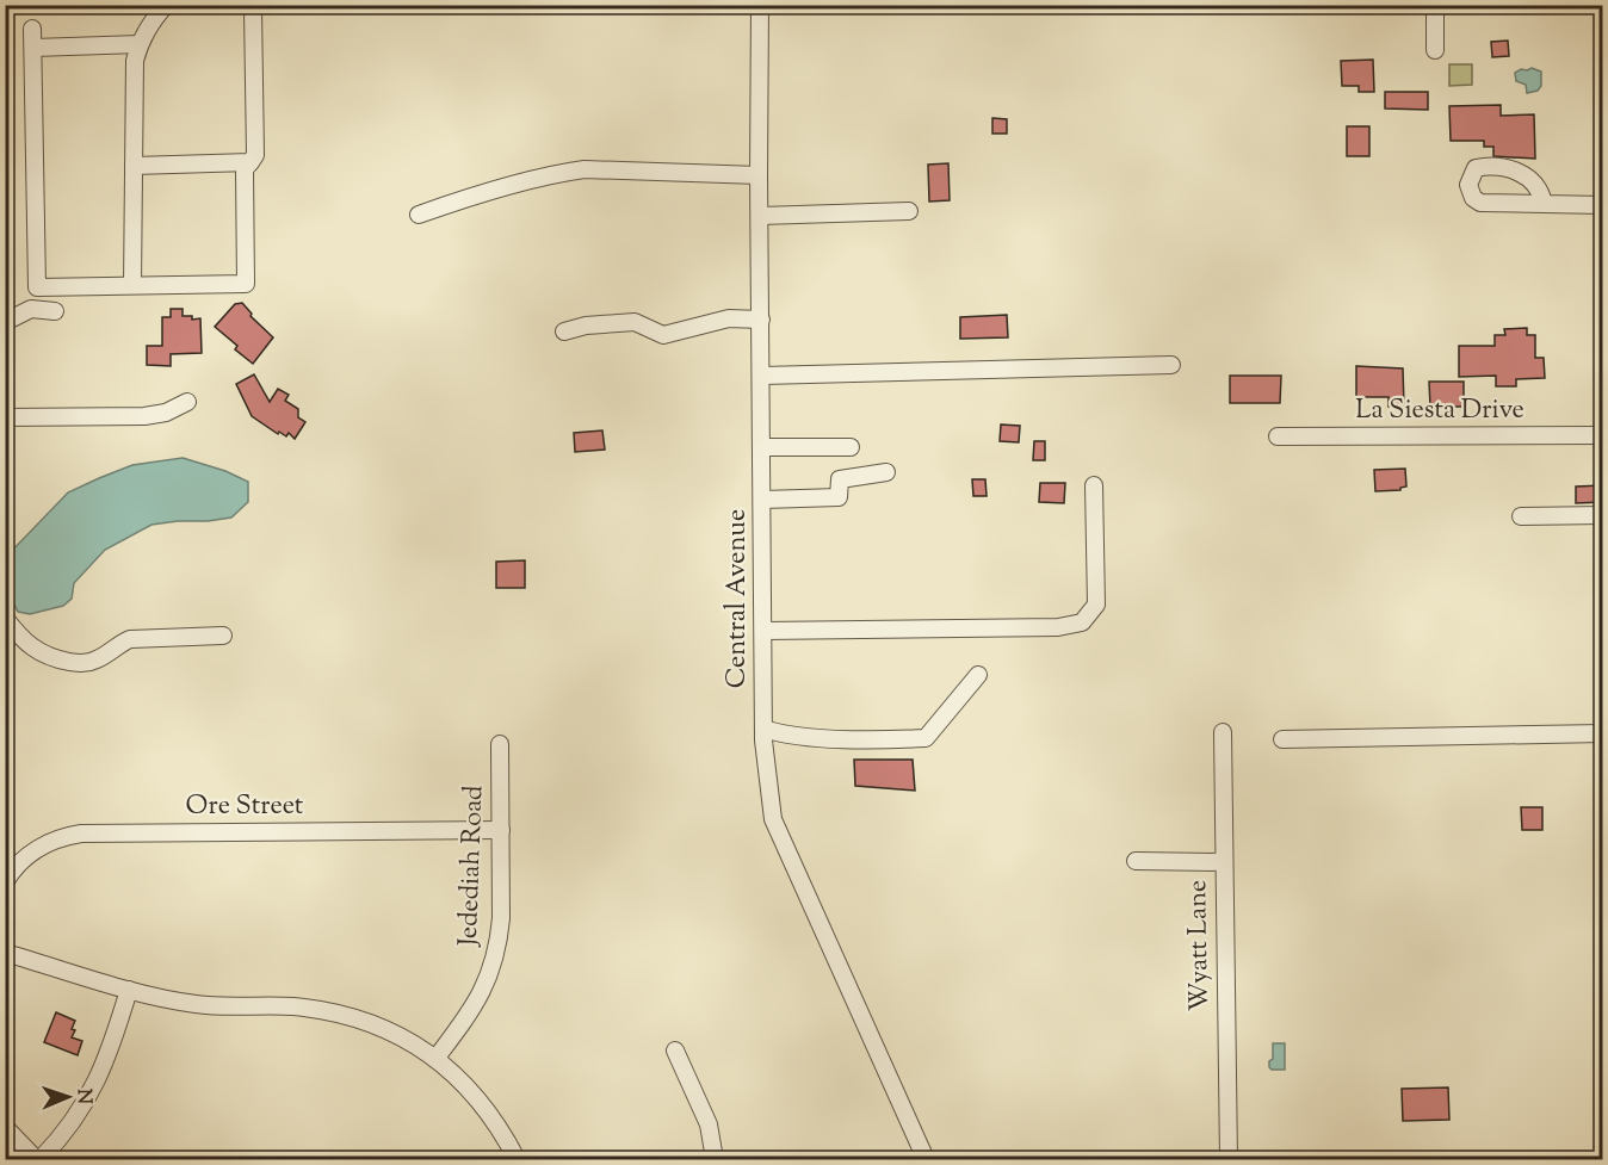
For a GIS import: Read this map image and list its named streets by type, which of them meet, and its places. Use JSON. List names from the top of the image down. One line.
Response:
{"streets":{"street":["La Siesta Drive","Central Avenue","Ore Street","Jedediah Road","Wyatt Lane"]},"crossings":[["Ore Street","Jedediah Road"]],"north":"right"}
